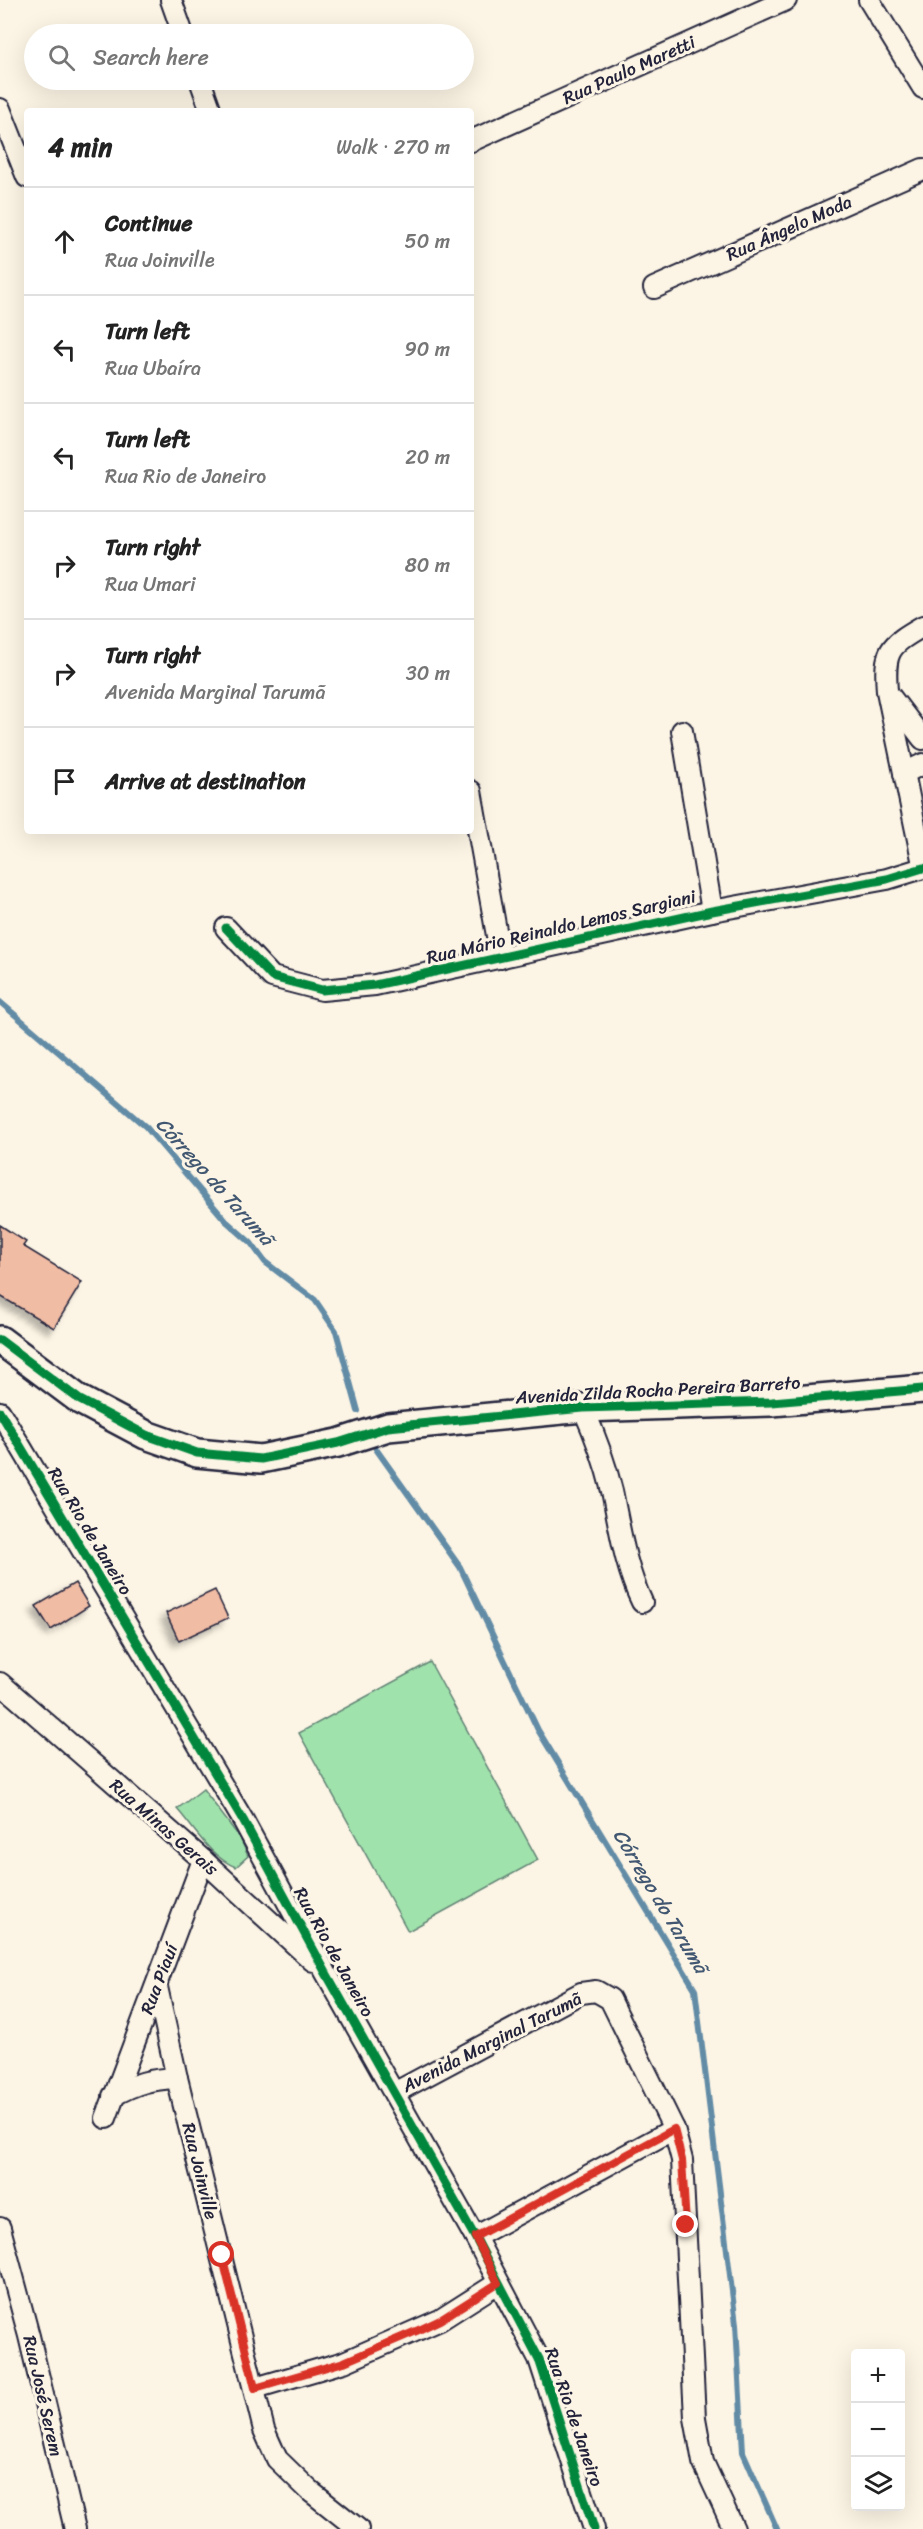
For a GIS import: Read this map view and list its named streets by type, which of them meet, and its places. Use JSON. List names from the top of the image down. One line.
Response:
{"streets":{"street":["Rua Paulo Maretti","Rua Ângelo Moda","Rua Mário Reinaldo Lemos Sargiani","Avenida Zilda Rocha Pereira Barreto","Rua Rio de Janeiro","Rua Minas Gerais","Rua Piauí","Avenida Marginal Tarumã","Rua Joinville","Rua José Serem"]},"crossings":[["Rua Rio de Janeiro","Rua Minas Gerais"],["Rua Rio de Janeiro","Avenida Marginal Tarumã"],["Rua Minas Gerais","Rua Piauí"],["Rua Piauí","Rua Joinville"]],"water":["Córrego do Tarumã"],"page":{"search":"Search here","heading":["4 min","Walk · 270 m"],"list":[["Continue","Rua Joinville","50 m"],["Turn left","Rua Ubaíra","90 m"],["Turn left","Rua Rio de Janeiro","20 m"],["Turn right","Rua Umari","80 m"],["Turn right","Avenida Marginal Tarumã","30 m"],"Arrive at destination"],"map_buttons":["+","−"]}}
